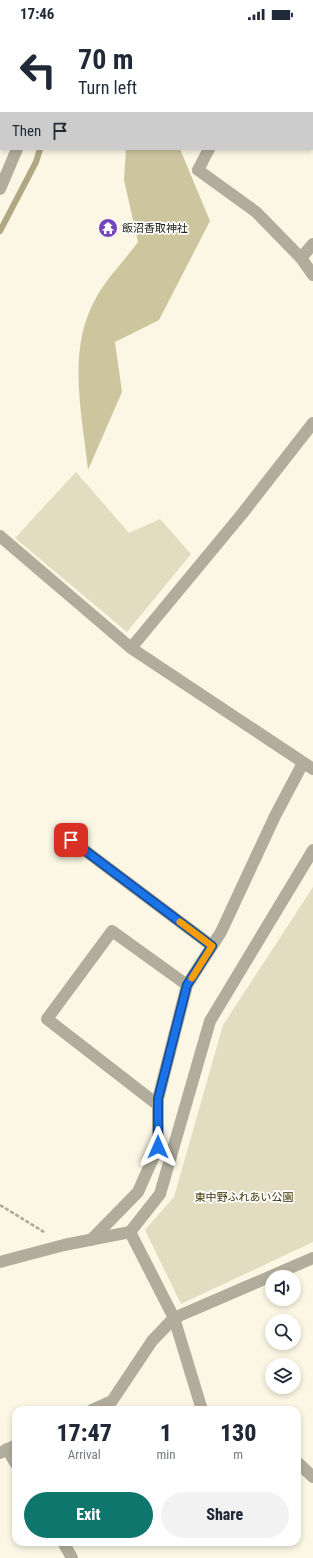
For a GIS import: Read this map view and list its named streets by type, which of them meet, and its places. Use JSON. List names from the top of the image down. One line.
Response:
{"parks":["東中野ふれあい公園"],"places":{"temple":["飯沼香取神社"]},"page":{"status":"17:46","turn":["70 m","Turn left"],"then":"Then","eta":["17:47","Arrival","1","min","130","m"],"buttons":["Exit","Share"]}}
